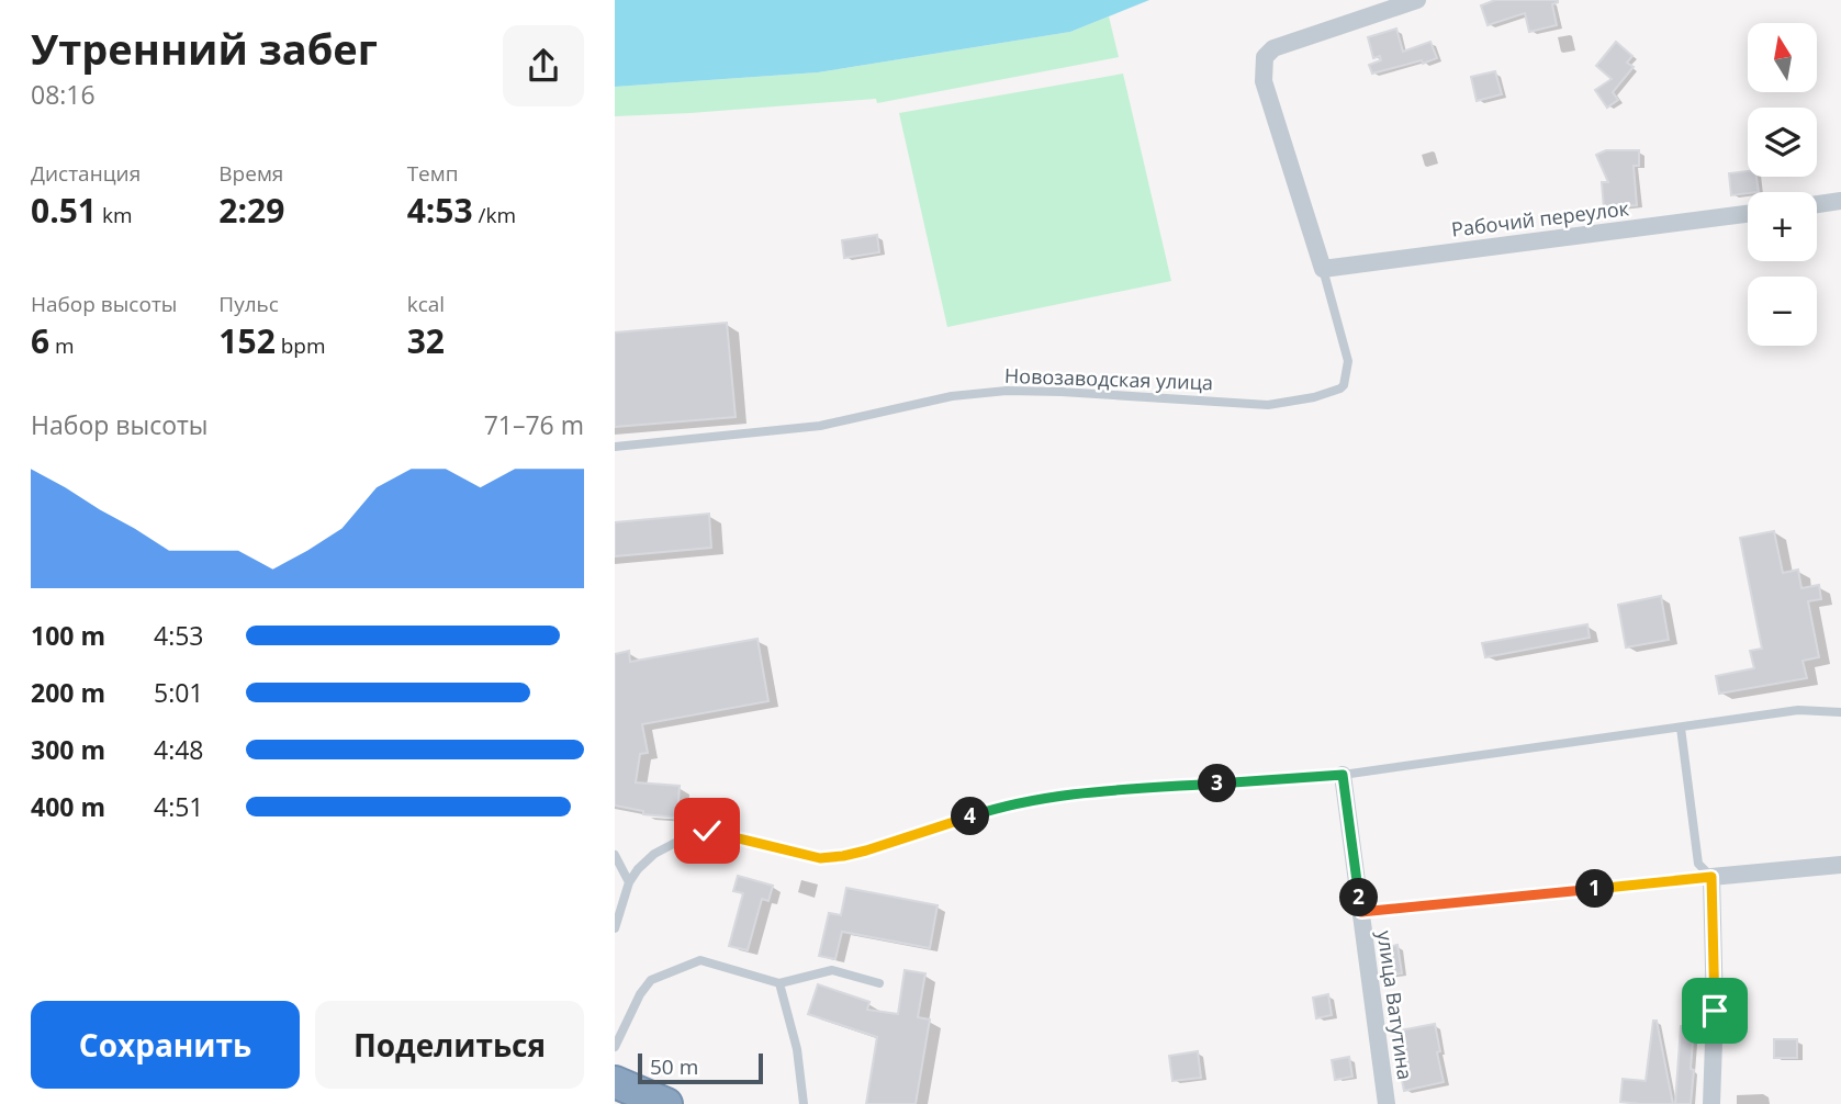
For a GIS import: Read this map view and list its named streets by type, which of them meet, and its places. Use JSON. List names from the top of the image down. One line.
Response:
{"streets":{"street":["Рабочий переулок","улица Ватутина"],"lane":["Новозаводская улица"]},"crossings":[["Рабочий переулок","Новозаводская улица"]],"scale_bar":"50 m","north":"top","page":{"heading":["Утренний забег","08:16"],"map_buttons":["+","−"],"stats":[["Дистанция","0.51 km"],["Время","2:29"],["Темп","4:53 /km"],["Набор высоты","6 m"],["Пульс","152 bpm"],["kcal","32"]],"chart":["Набор высоты","71–76 m"],"list":[{"name":"100 m","note":"4:53"},{"name":"200 m","note":"5:01"},{"name":"300 m","note":"4:48"},{"name":"400 m","note":"4:51"}],"pins":["3","4","1","2"],"buttons":["Сохранить","Поделиться"],"scale":"50 m"}}
